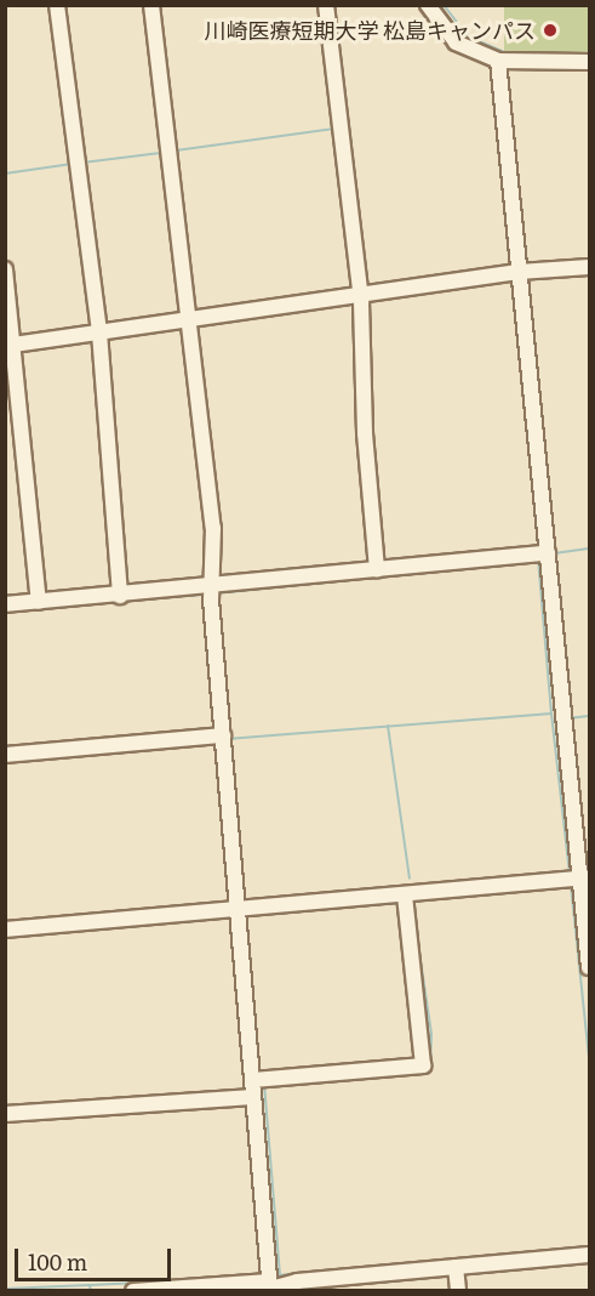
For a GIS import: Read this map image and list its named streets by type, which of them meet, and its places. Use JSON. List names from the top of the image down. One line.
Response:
{"places":["川崎医療短期大学 松島キャンパス"],"scale_bar":"100 m"}
